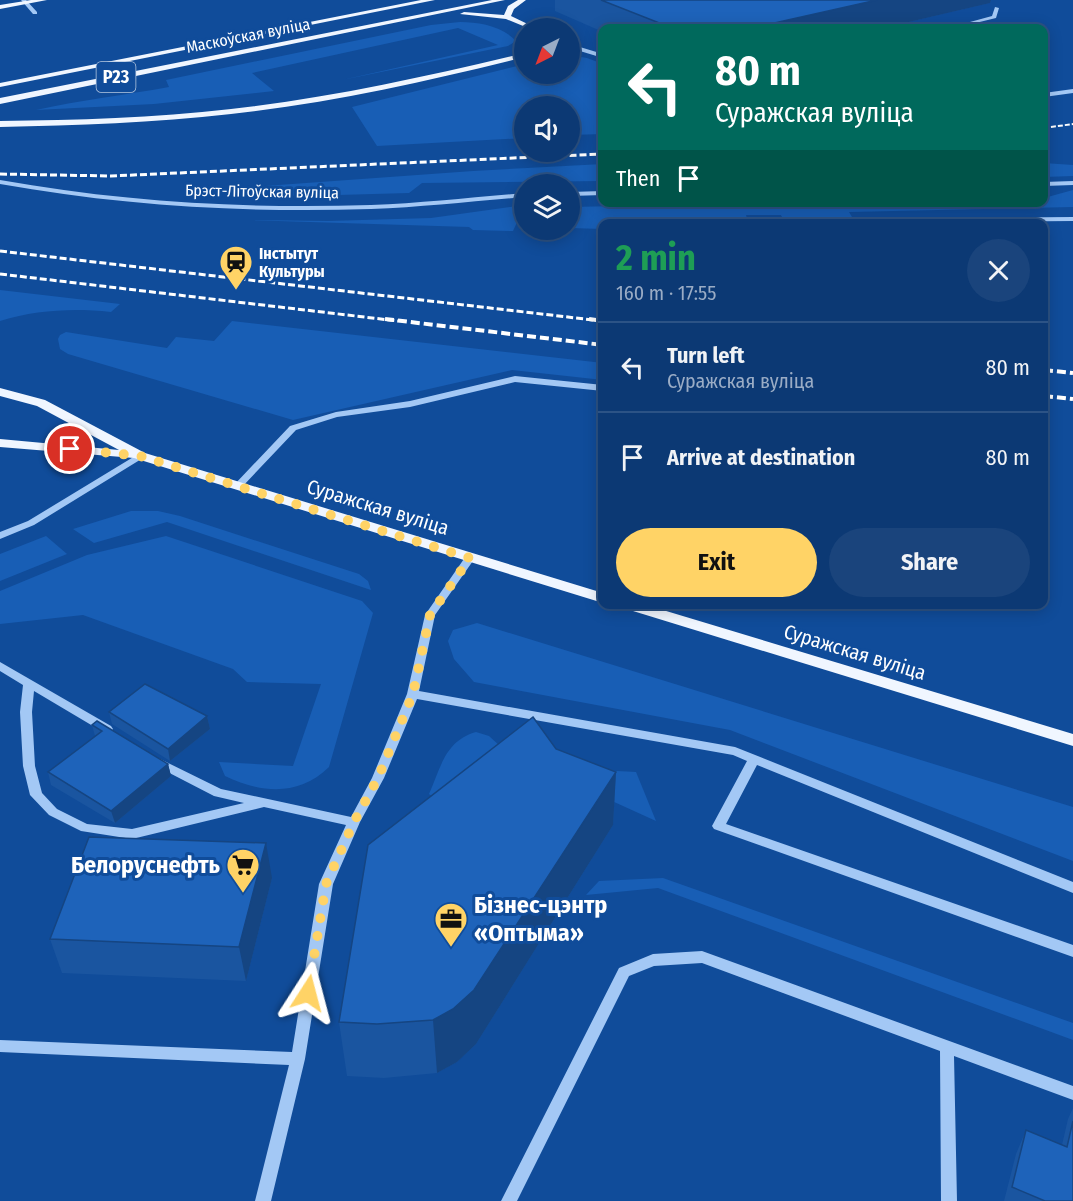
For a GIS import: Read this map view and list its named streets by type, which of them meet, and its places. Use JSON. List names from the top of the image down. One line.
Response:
{"streets":{"main road":["Маскоўская вуліца","Р23","Суражская вуліца"],"street":["Брэст-Літоўская вуліца"]},"places":{"station":["Інстытут Культуры"],"supermarket":["Белоруснефть"],"office":["Бізнес-цэнтр «Оптыма»"]},"north":"bottom left","page":{"turn":["80 m","Суражская вуліца"],"then":"Then","heading":["2 min","160 m · 17:55"],"list":[{"name":"Turn left","note":"Суражская вуліца","value":"80 m"},{"name":"Arrive at destination","value":"80 m"}],"buttons":["Exit","Share"]}}
